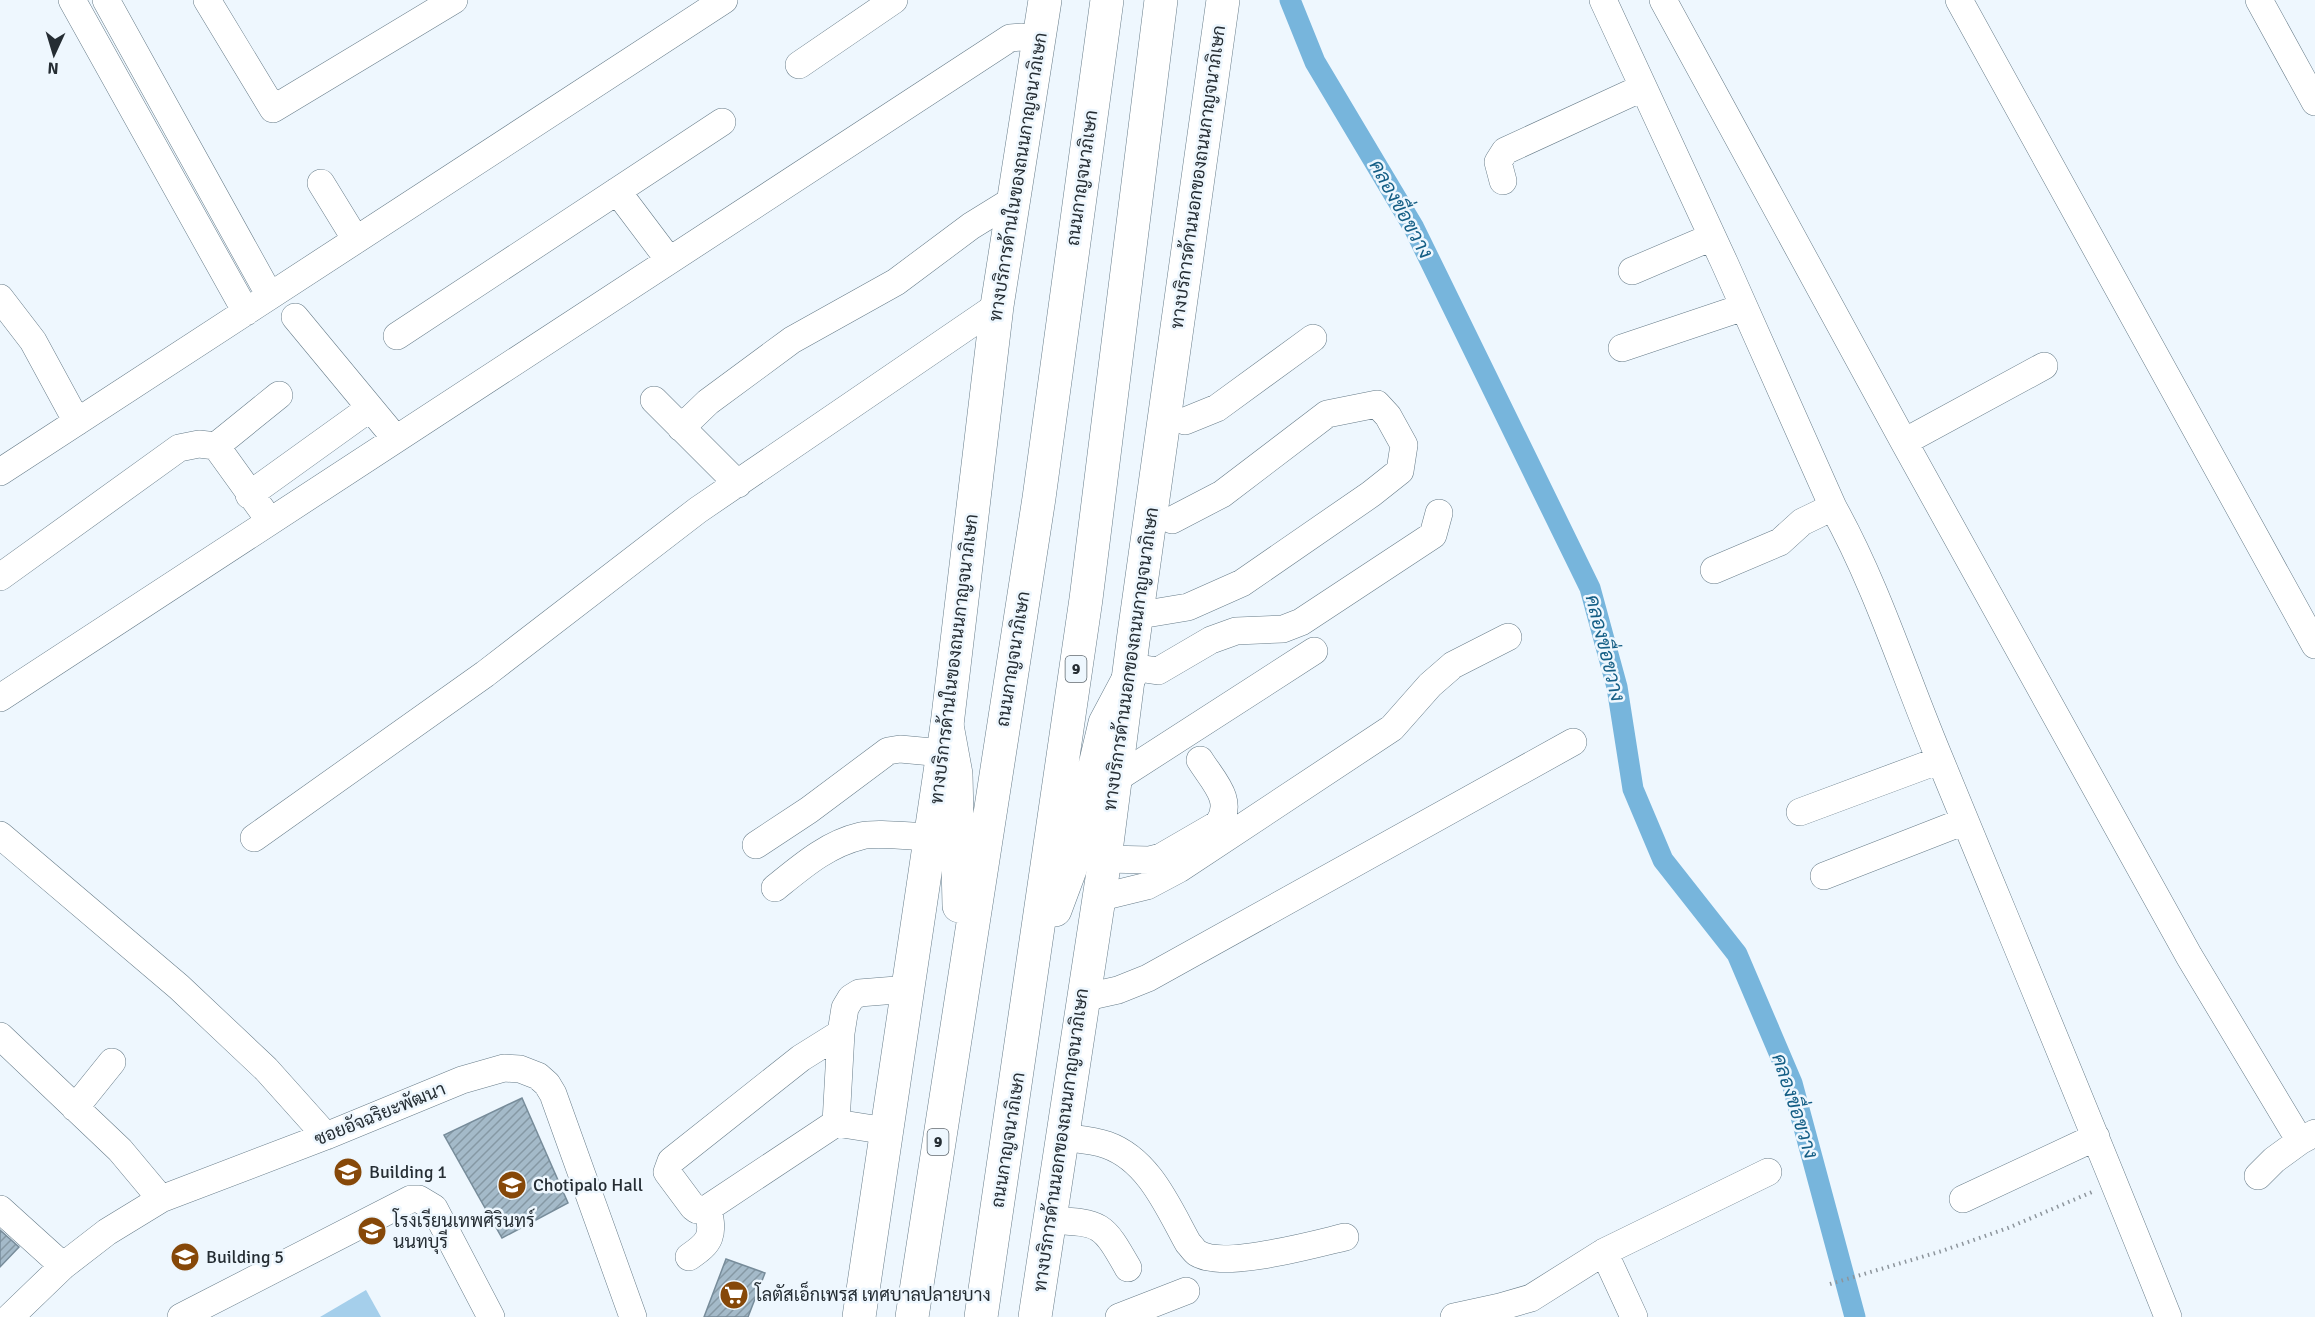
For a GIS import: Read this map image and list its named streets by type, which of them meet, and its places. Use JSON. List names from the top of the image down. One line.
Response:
{"streets":{"main road":["ทางบริการด้านในของถนนกาญจนาภิเษก","ทางบริการด้านนอกของถนนกาญจนาภิเษก","ถนนกาญจนาภิเษก","9"],"street":["ซอยอัจฉริยะพัฒนา"]},"water":["คลองขื่อขวาง"],"places":{"school or university":["Building 1","Chotipalo Hall","โรงเรียนเทพศิรินทร์ นนทบุรี","Building 5"],"supermarket":["โลตัสเอ็กเพรส เทศบาลปลายบาง"]},"north":"bottom"}
